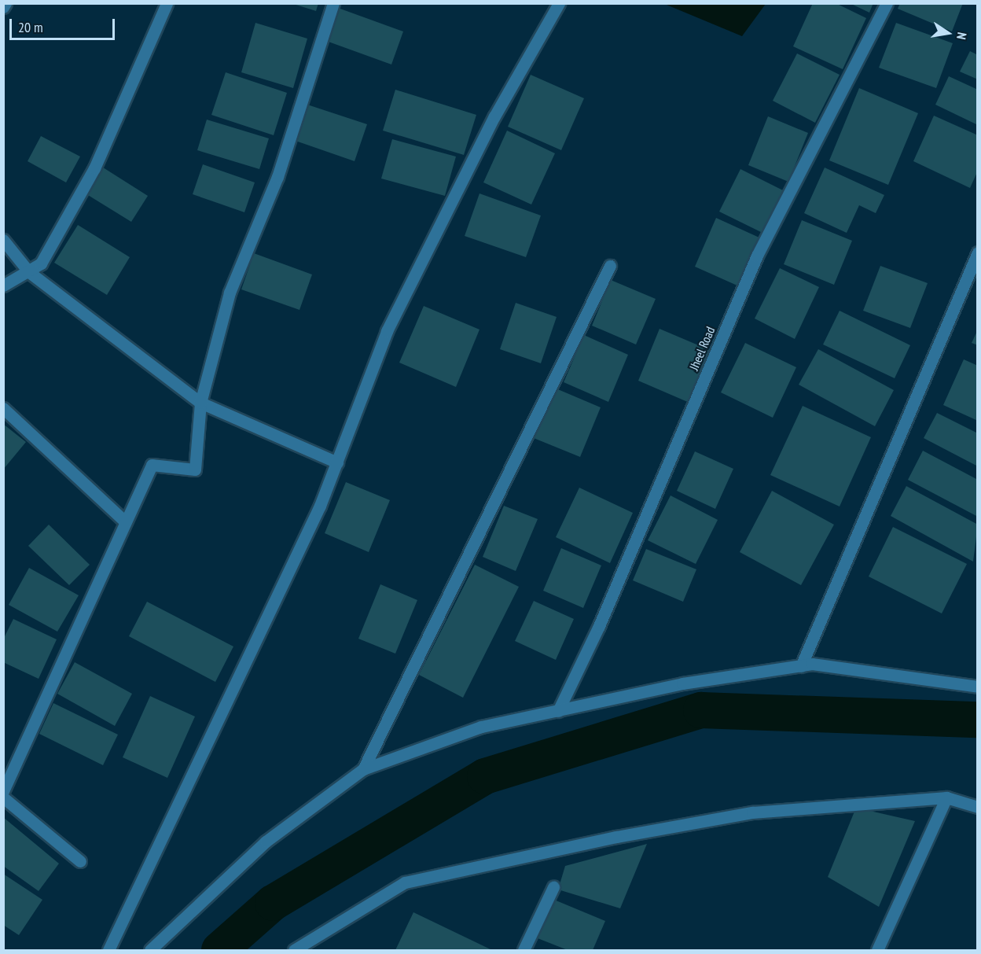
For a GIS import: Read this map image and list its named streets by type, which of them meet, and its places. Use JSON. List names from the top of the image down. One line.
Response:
{"streets":{"street":["Jheel Road"]},"scale_bar":"20 m","north":"right"}
